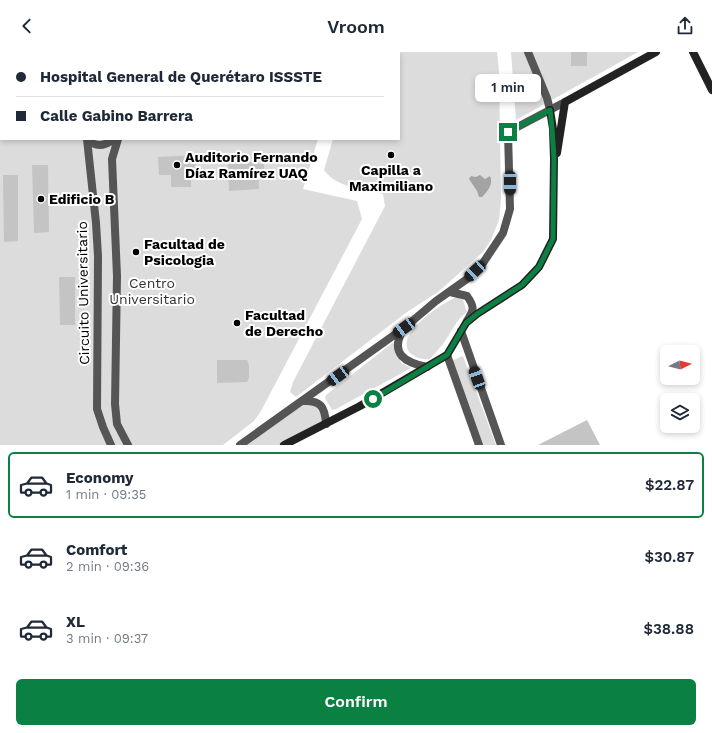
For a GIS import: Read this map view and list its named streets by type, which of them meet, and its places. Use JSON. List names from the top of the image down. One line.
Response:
{"streets":{"street":["Circuito Universitario"]},"parks":["Centro Universitario"],"places":["Capilla a Maximiliano","Auditorio Fernando Díaz Ramírez UAQ","Edificio B","Facultad de Psicologia","Facultad de Derecho"],"north":"right","page":{"header":"Vroom","banner":["Hospital General de Querétaro ISSSTE","Calle Gabino Barrera"],"bubble":"1 min","list":[{"name":"Economy","note":"1 min · 09:35","value":"$22.87"},{"name":"Comfort","note":"2 min · 09:36","value":"$30.87"},{"name":"XL","note":"3 min · 09:37","value":"$38.88"}],"buttons":"Confirm"}}
